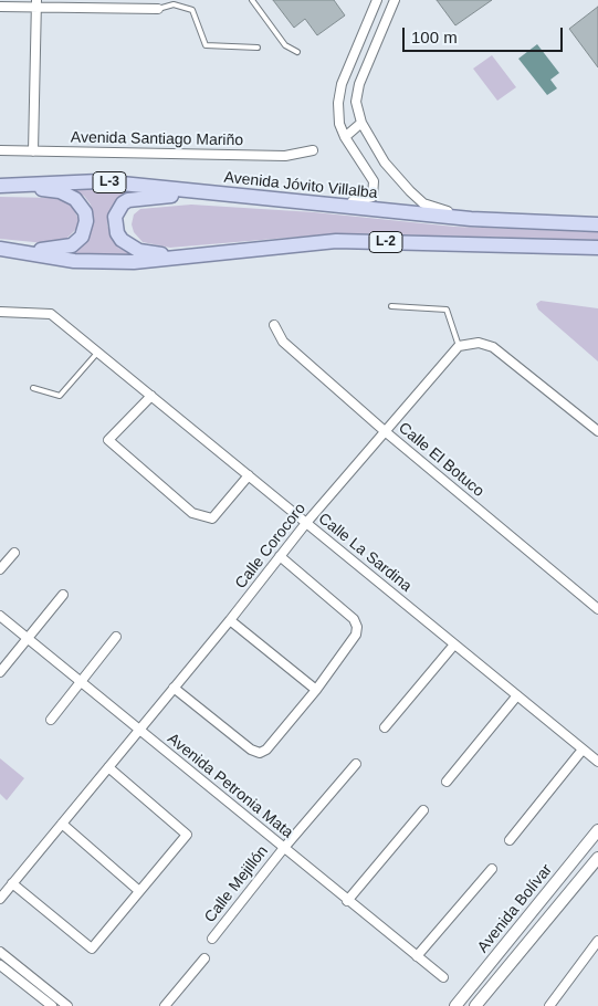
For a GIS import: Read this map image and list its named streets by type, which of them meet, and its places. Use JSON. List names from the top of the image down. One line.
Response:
{"streets":{"main road":["L-3","Avenida Jóvito Villalba","L-2"],"street":["Avenida Santiago Mariño","Calle El Botuco","Calle Corocoro","Calle La Sardina","Avenida Petronia Mata","Calle Mejillón","Avenida Bolívar"]},"crossings":[["Calle El Botuco","Calle Corocoro"],["Calle Corocoro","Calle La Sardina"],["Calle Corocoro","Avenida Petronia Mata"],["Avenida Petronia Mata","Calle Mejillón"]],"scale_bar":"100 m"}
